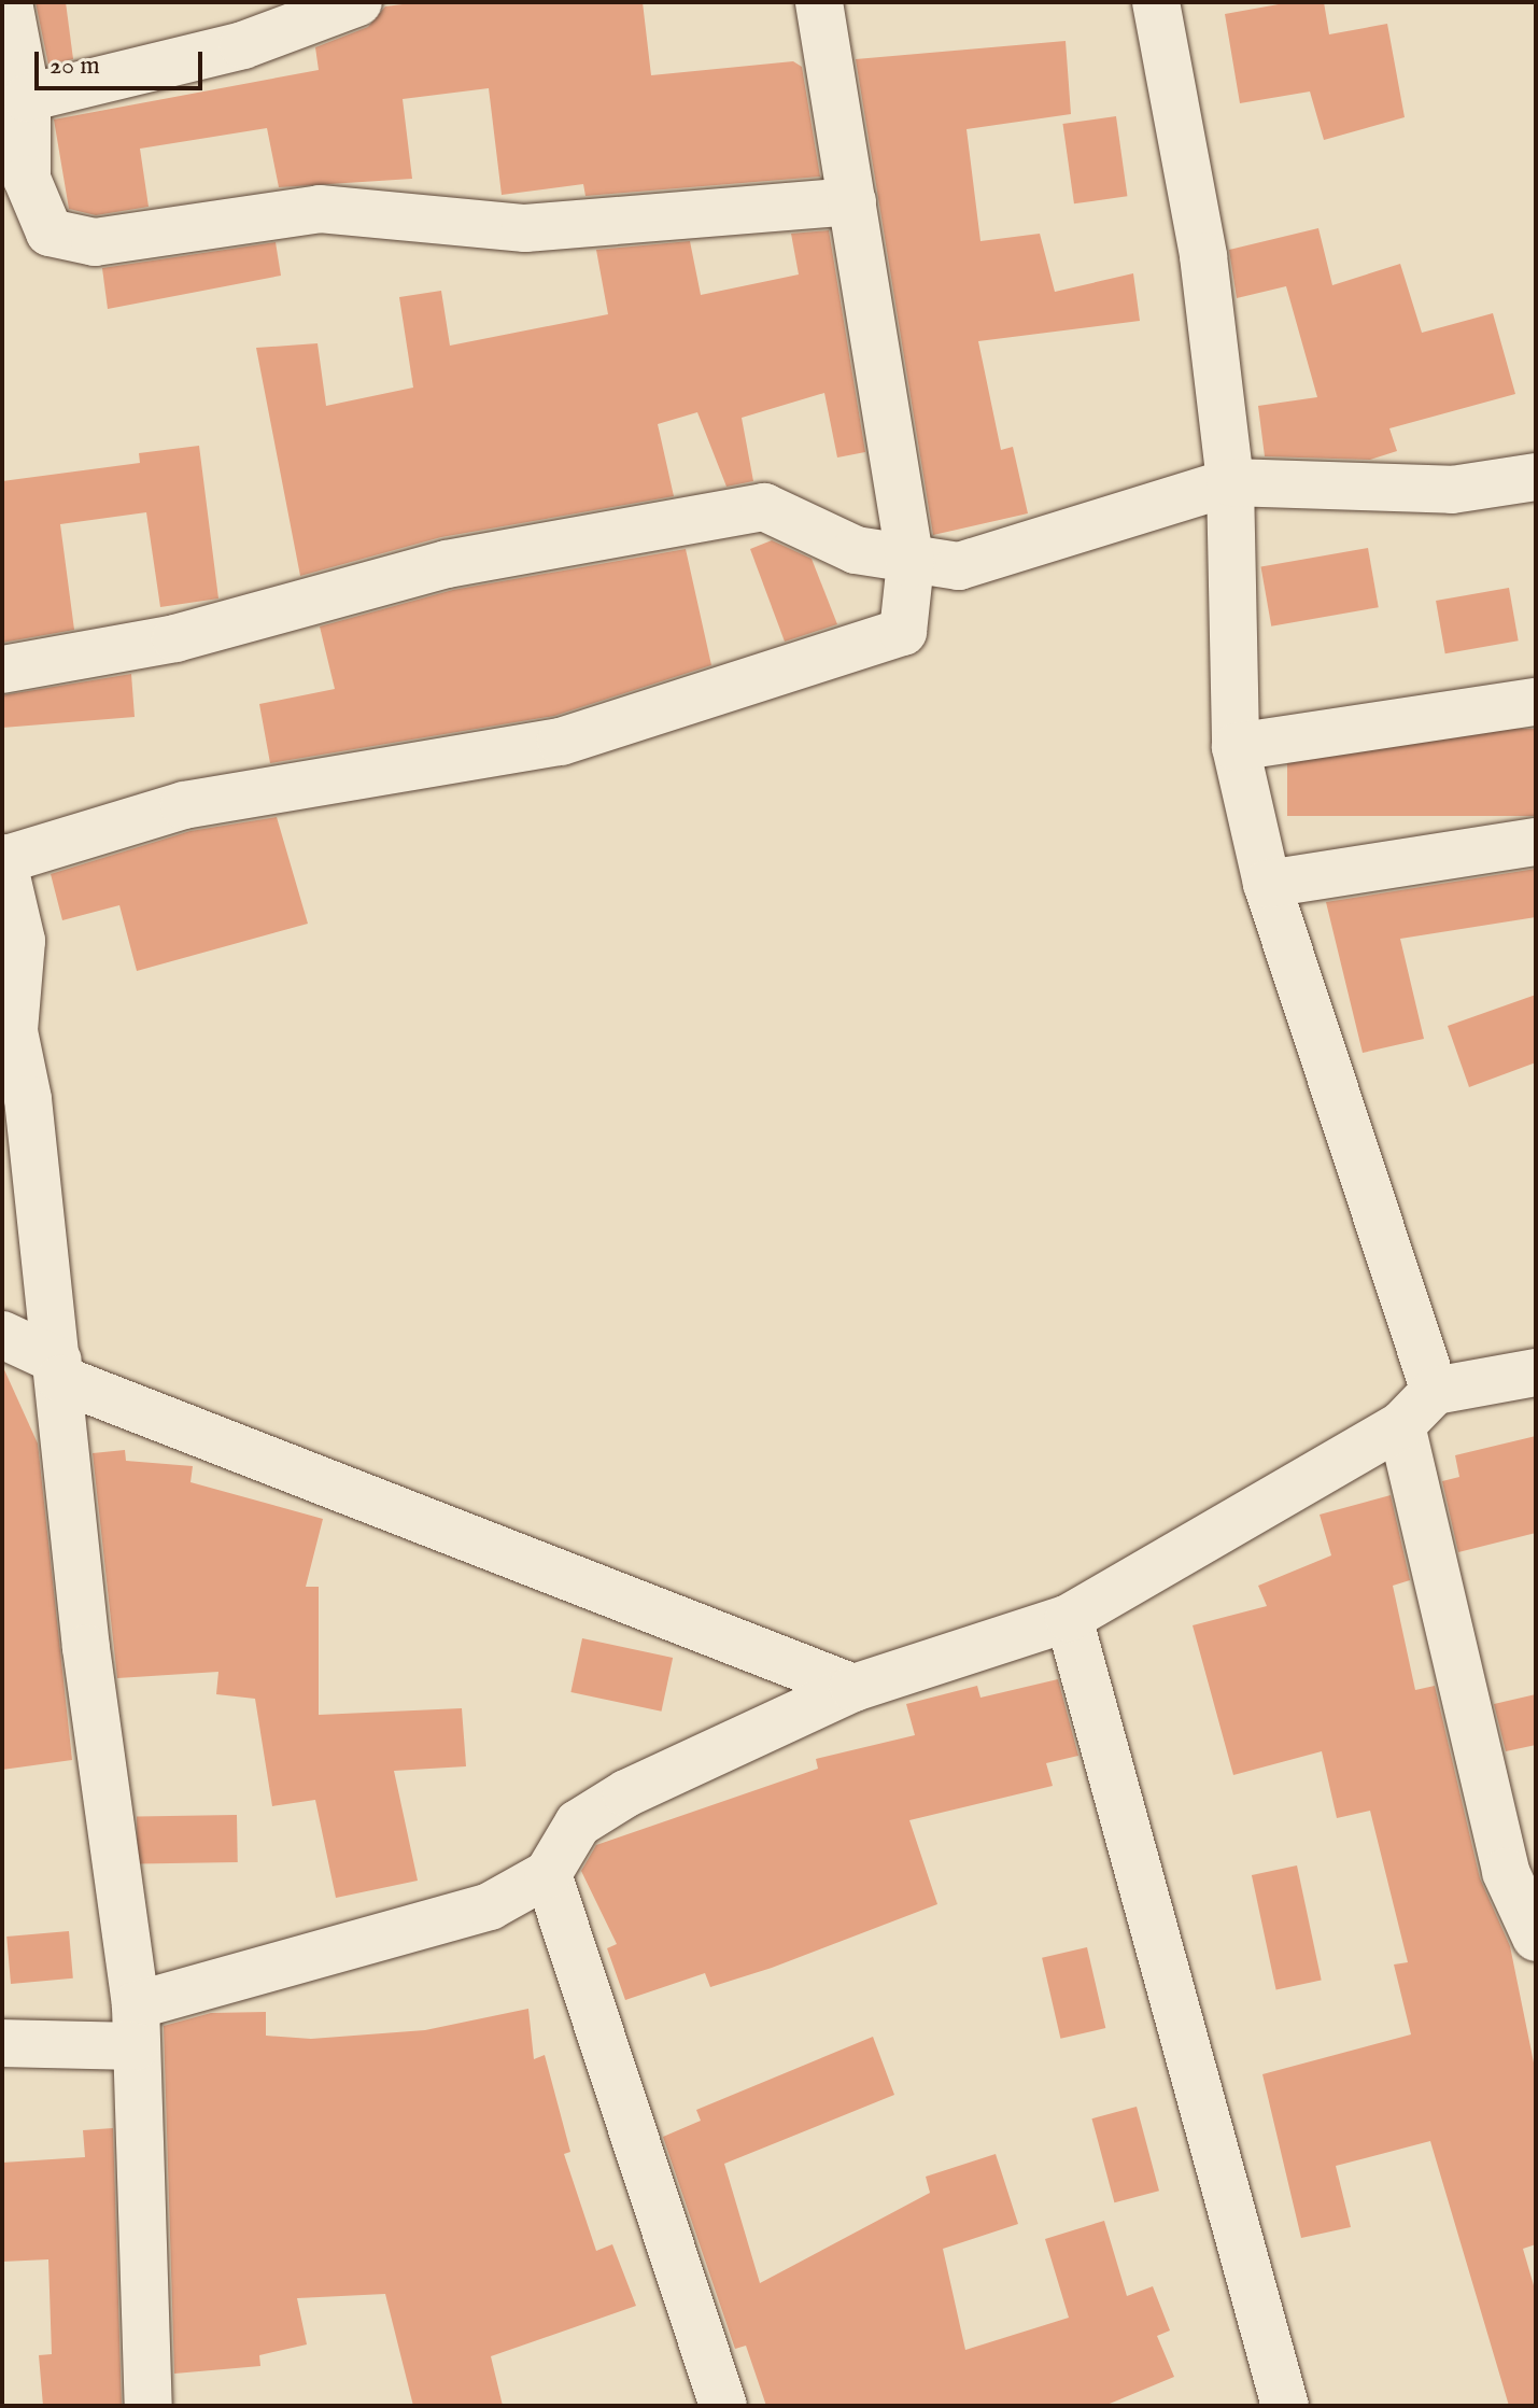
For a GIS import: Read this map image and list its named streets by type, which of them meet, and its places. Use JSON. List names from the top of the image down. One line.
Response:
{"scale_bar":"20 m"}
